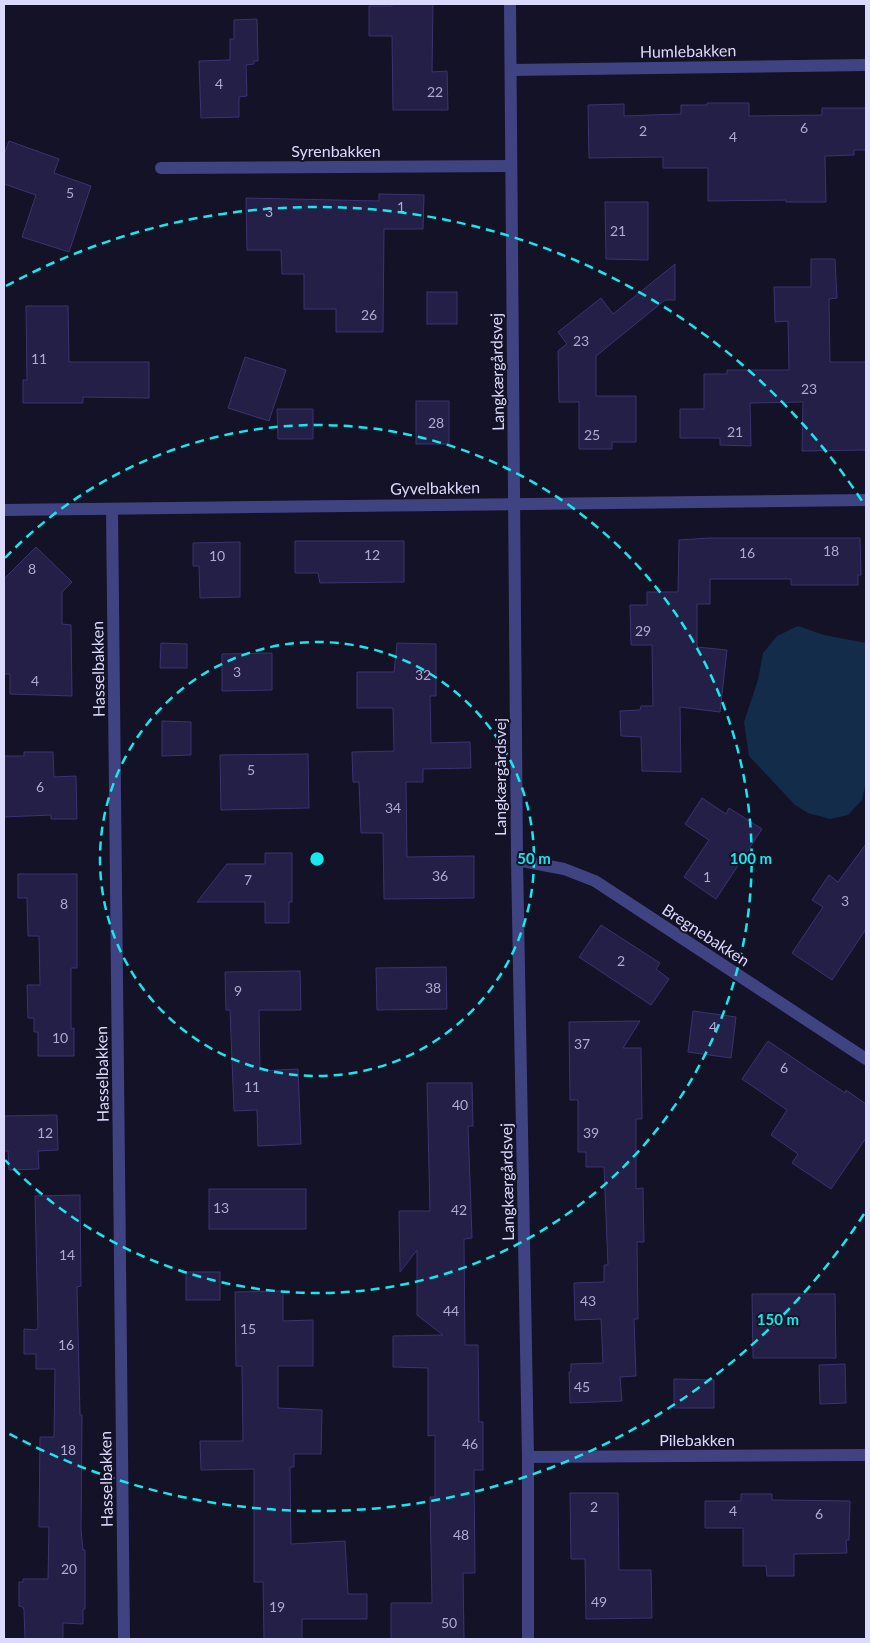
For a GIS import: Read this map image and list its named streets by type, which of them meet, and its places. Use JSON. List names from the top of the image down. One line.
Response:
{"streets":{"street":["Humlebakken","Syrenbakken","Langkærgårdsvej","Gyvelbakken","Hasselbakken","Bregnebakken","Pilebakken"]},"crossings":[["Humlebakken","Langkærgårdsvej"],["Syrenbakken","Langkærgårdsvej"],["Langkærgårdsvej","Gyvelbakken"],["Langkærgårdsvej","Bregnebakken"],["Langkærgårdsvej","Pilebakken"],["Gyvelbakken","Hasselbakken"]],"house_numbers":["4","22","6","2","4","5","1","3","21","26","23","11","23","28","21","25","18","16","12","10","8","29","3","32","4","5","6","34","36","1","7","3","8","2","38","9","4","10","37","6","11","40","12","39","13","42","14","43","44","15","16","45","46","18","2","4","6","48","20","49","19","50"],"rings":["50 m","100 m","150 m"]}
